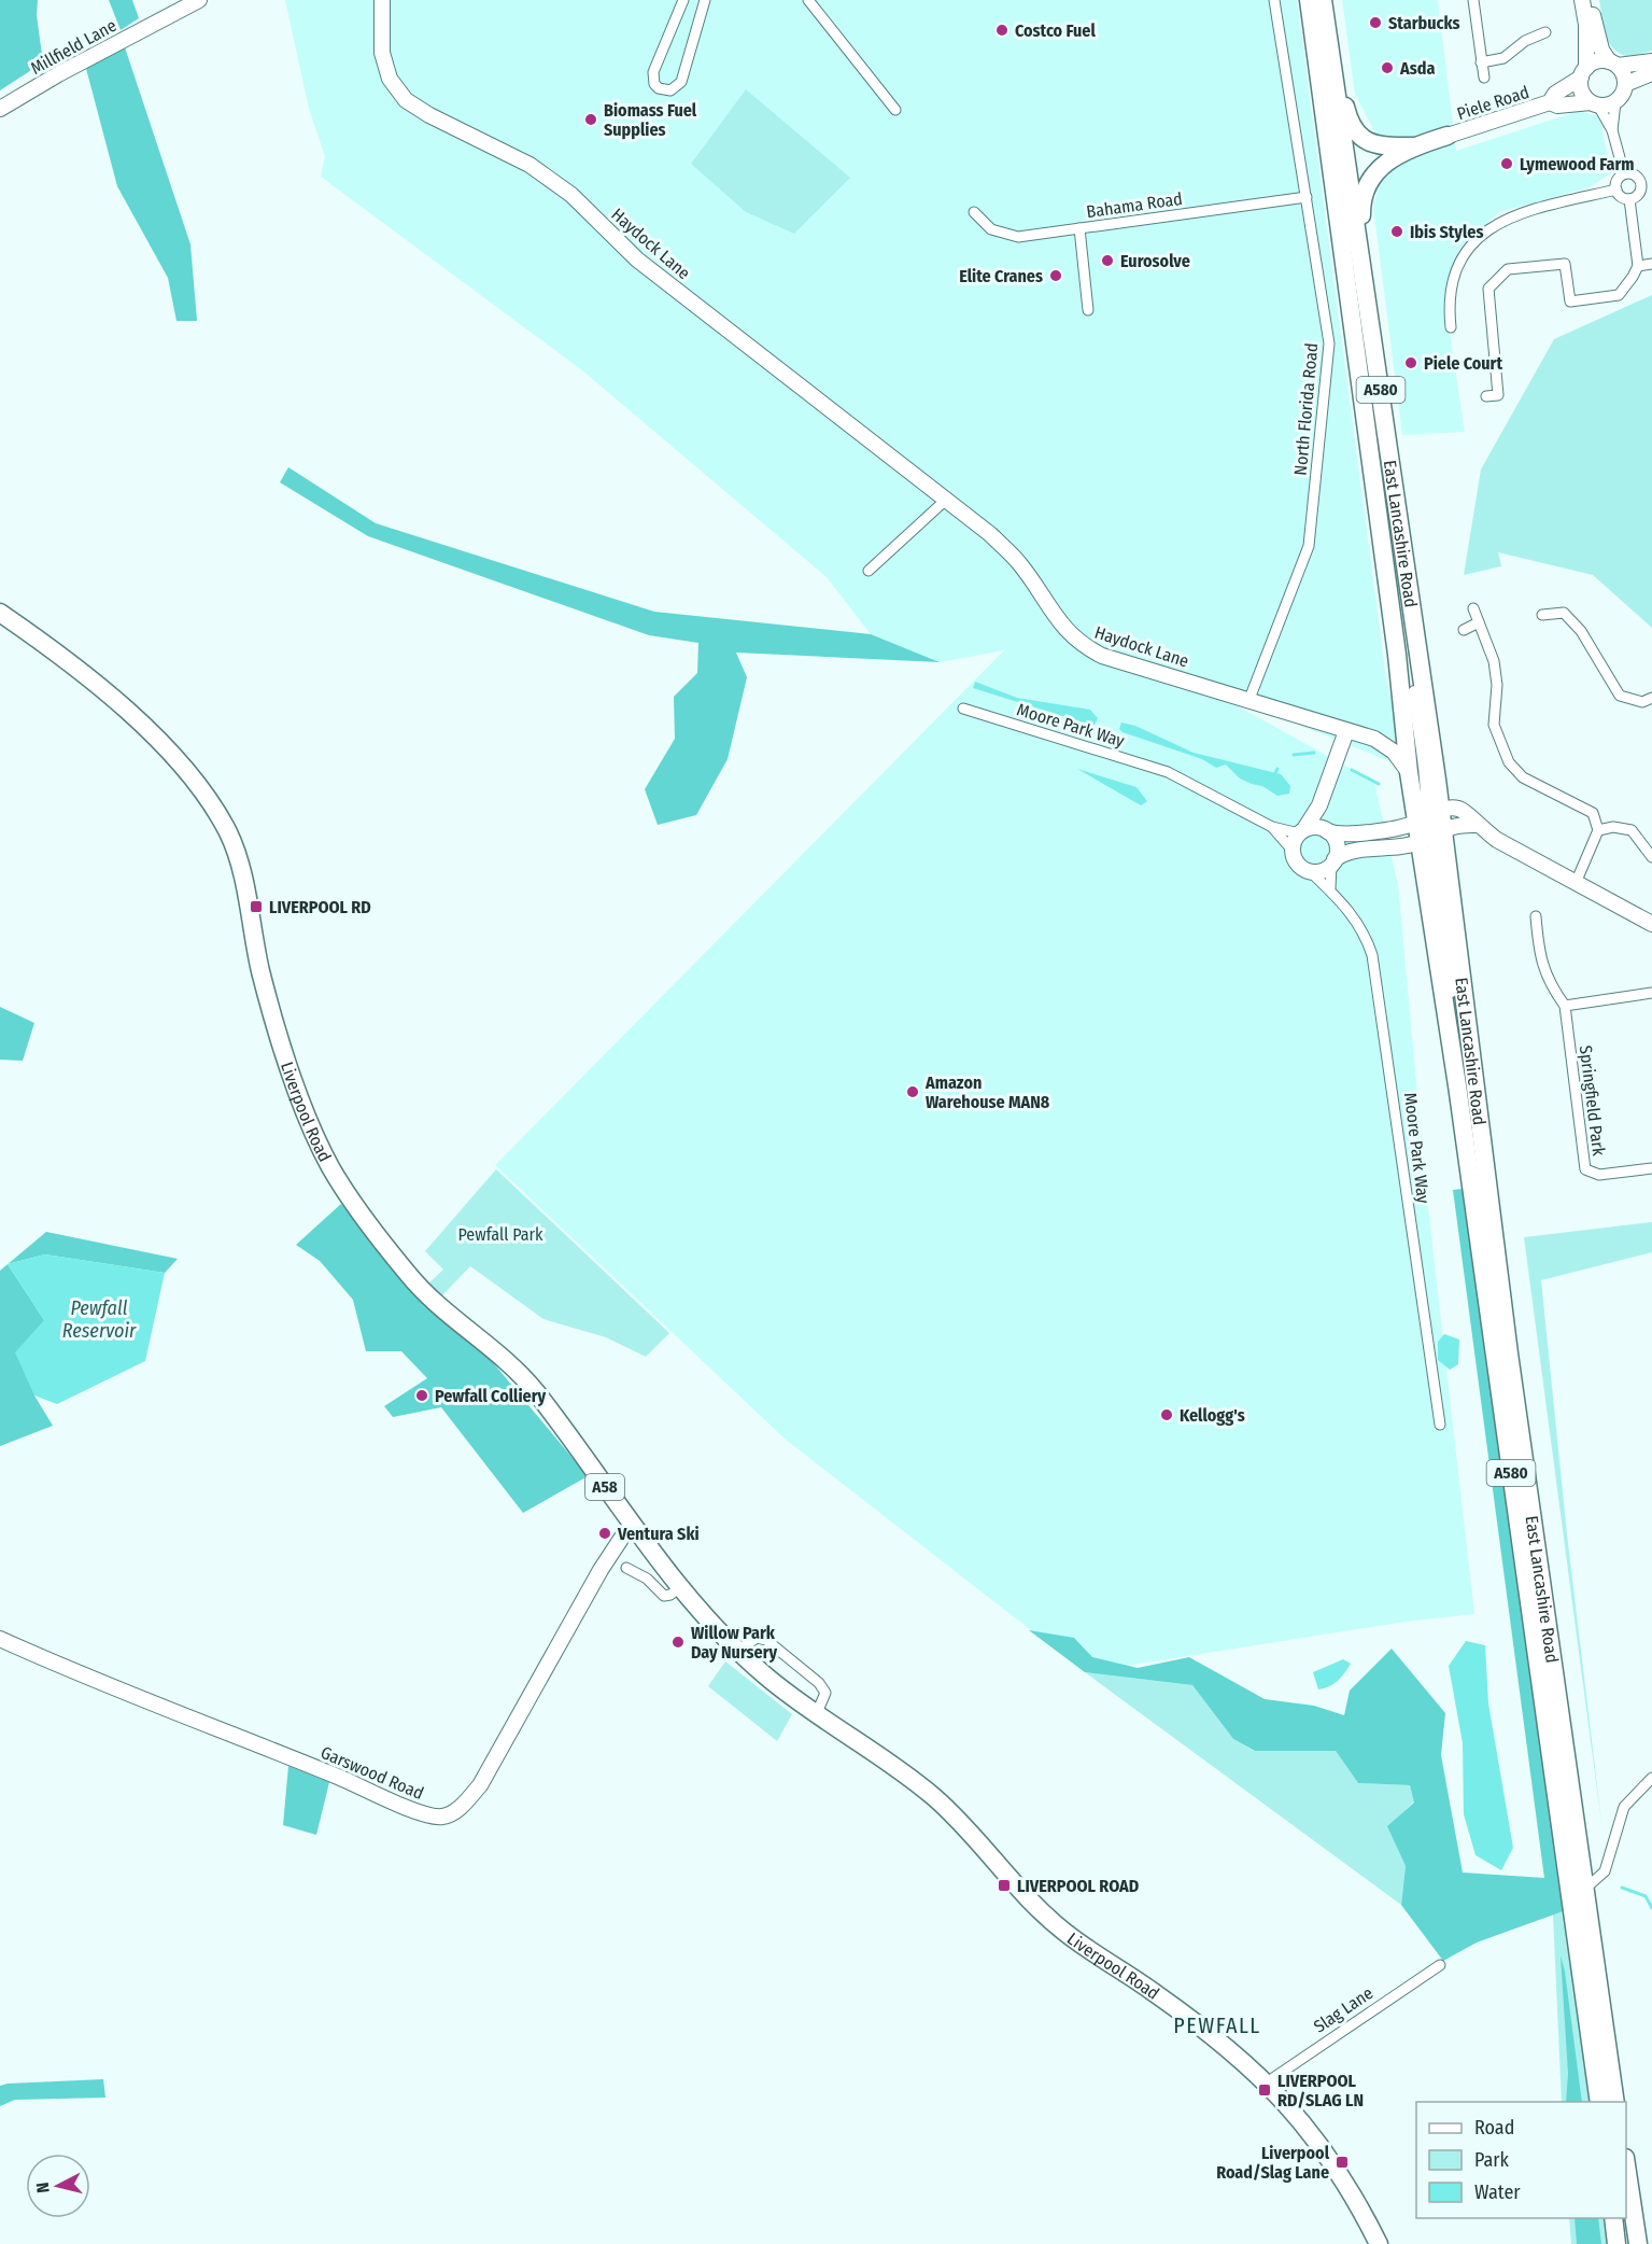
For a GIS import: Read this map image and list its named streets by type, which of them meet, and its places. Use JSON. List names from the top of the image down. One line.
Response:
{"streets":{"highway":["A580","East Lancashire Road","Liverpool Road","A58"],"street":["Millfield Lane","Piele Road","Bahama Road","Haydock Lane","North Florida Road","Moore Park Way","Springfield Park","Garswood Road","Slag Lane"]},"crossings":[["Bahama Road","North Florida Road"],["Haydock Lane","North Florida Road"],["Haydock Lane","East Lancashire Road"],["Liverpool Road","Garswood Road"],["Liverpool Road","Slag Lane"]],"districts":["PEWFALL"],"water":["Pewfall Reservoir"],"parks":["Pewfall Park"],"places":{"other":["Starbucks","Costco Fuel","Asda","Biomass Fuel Supplies","Lymewood Farm","Ibis Styles","Eurosolve","Elite Cranes","Piele Court","Amazon Warehouse MAN8","Pewfall Colliery","Kellogg's","Ventura Ski","Willow Park Day Nursery"],"transit":["LIVERPOOL RD","LIVERPOOL ROAD","LIVERPOOL RD/SLAG LN","Liverpool Road/Slag Lane"]},"legend":["Road","Park","Water"],"north":"left"}
